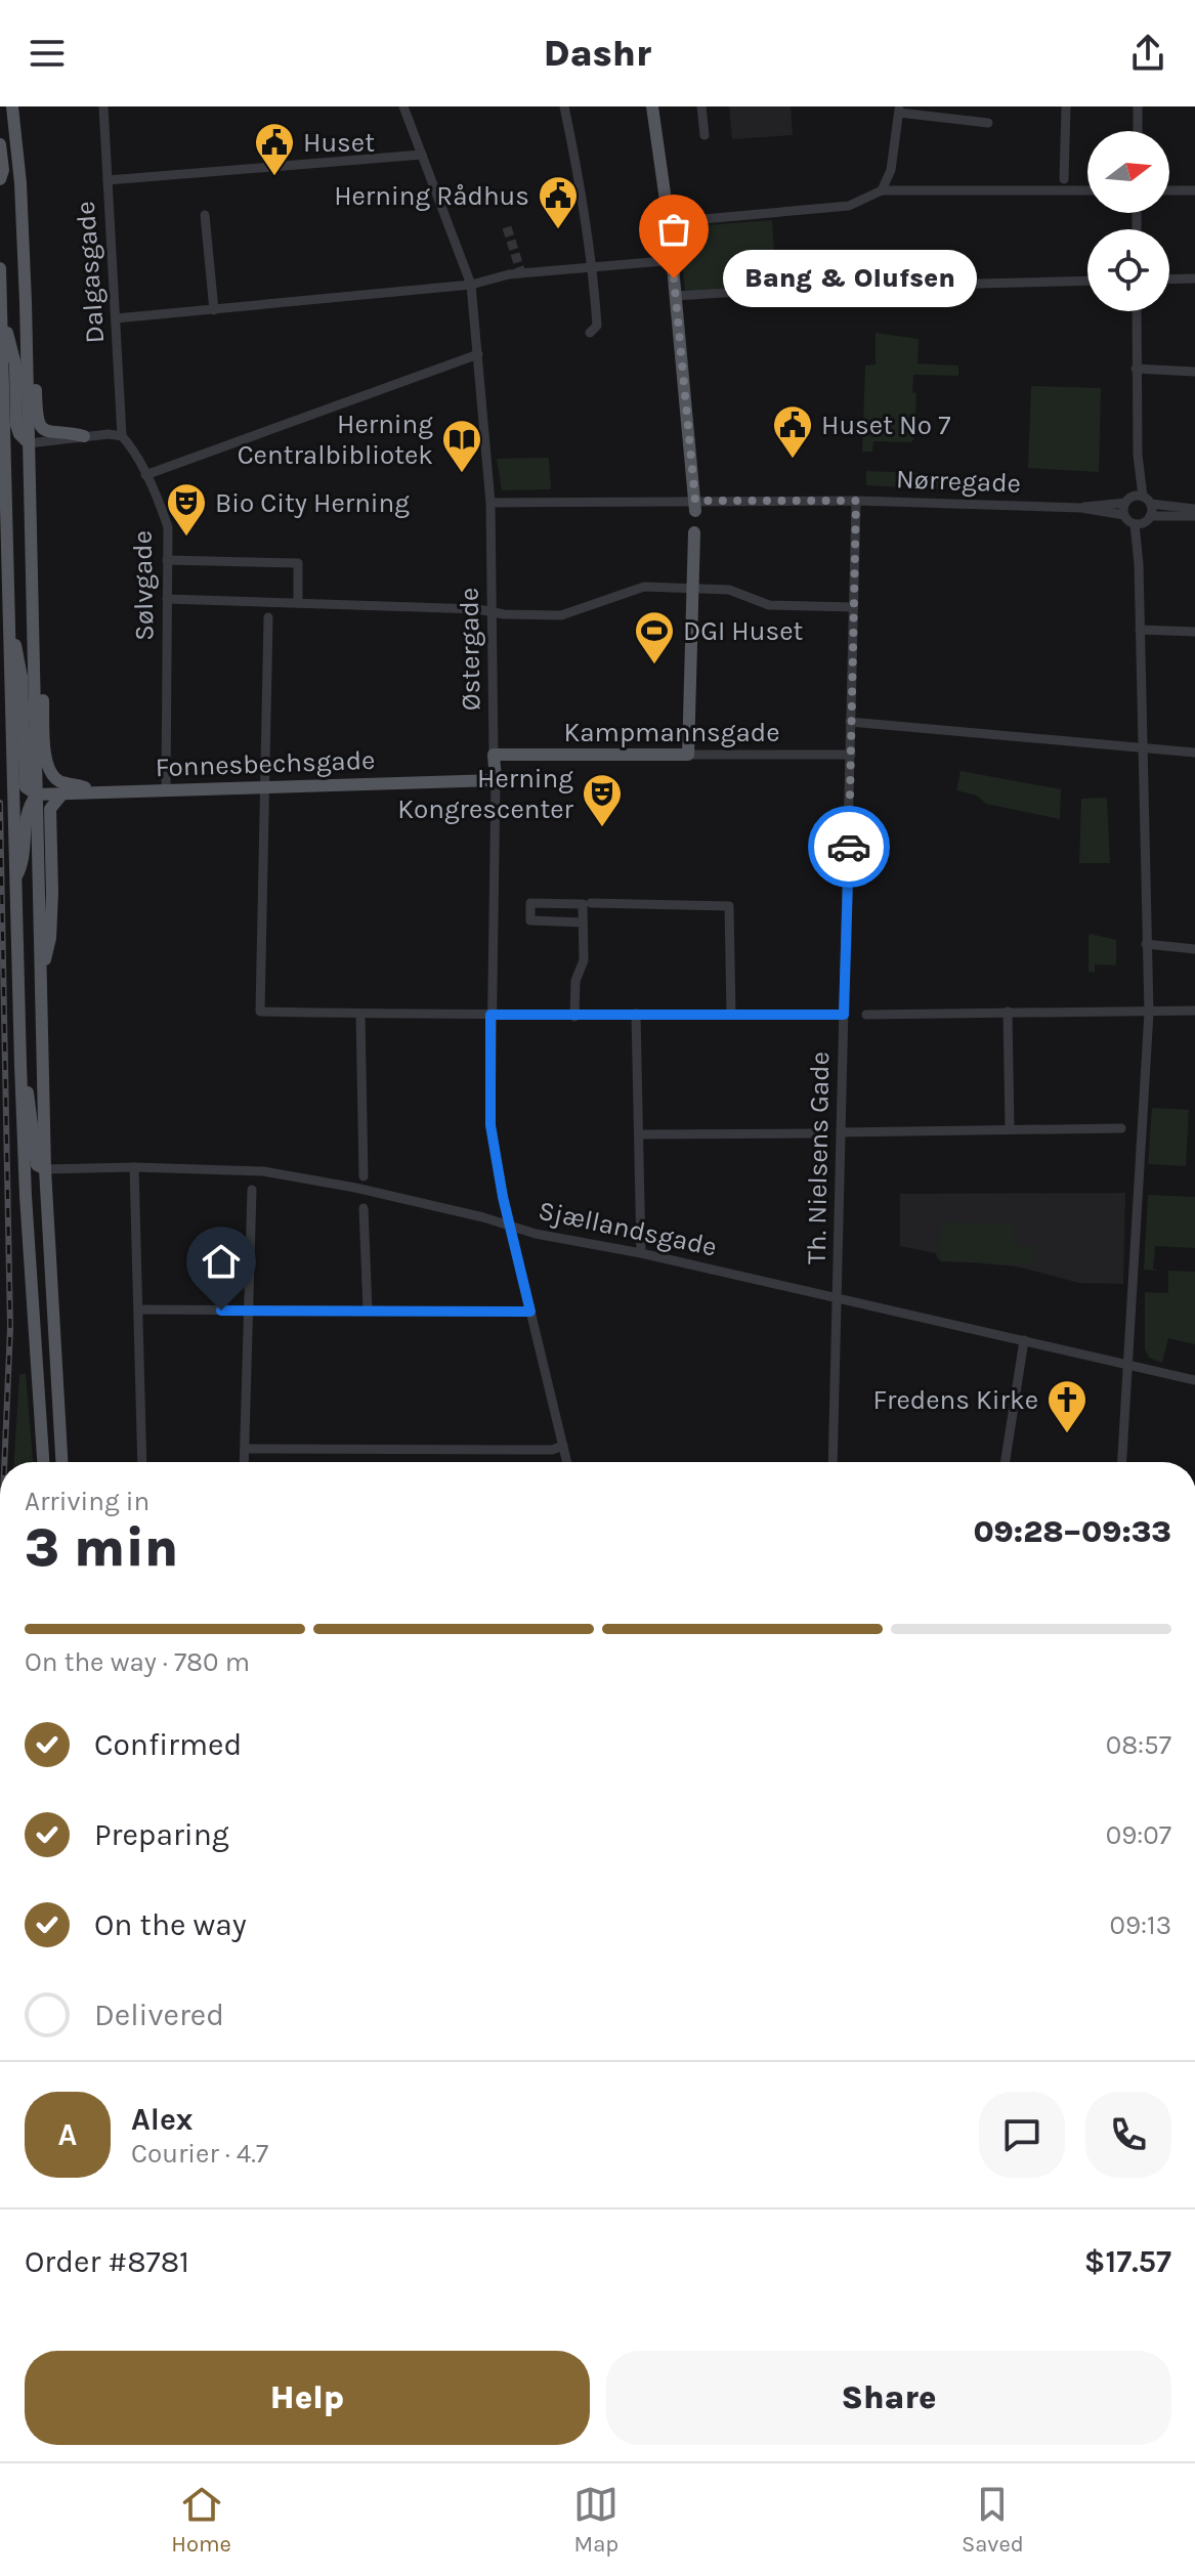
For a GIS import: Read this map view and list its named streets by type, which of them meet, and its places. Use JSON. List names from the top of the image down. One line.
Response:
{"streets":{"main road":["Østergade","Kampmannsgade","Fonnesbechsgade"],"street":["Dalgasgade","Nørregade","Sølvgade","Th. Nielsens Gade","Sjællandsgade"]},"crossings":[["Dalgasgade","Sølvgade"],["Nørregade","Østergade"],["Nørregade","Th. Nielsens Gade"],["Sølvgade","Fonnesbechsgade"],["Østergade","Kampmannsgade"],["Østergade","Fonnesbechsgade"],["Østergade","Sjællandsgade"],["Kampmannsgade","Th. Nielsens Gade"],["Th. Nielsens Gade","Sjællandsgade"]],"places":{"public building":["Huset","Herning Rådhus","Huset No 7"],"other":["Bang & Olufsen"],"library":["Herning Centralbibliotek"],"theatre":["Bio City Herning","Herning Kongrescenter"],"sports":["DGI Huset"],"church":["Fredens Kirke"]},"north":"right","page":{"header":"Dashr","bubble":"Bang & Olufsen","heading":["3 min","Arriving in","09:28–09:33"],"panel":["Alex","Courier · 4.7","Order #8781","$17.57"],"bar":"On the way · 780 m","list":[["Confirmed","08:57"],["Preparing","09:07"],["On the way","09:13"],"Delivered"],"round":"A","buttons":["Help","Share"],"tabs":["Home","Map","Saved"]}}
